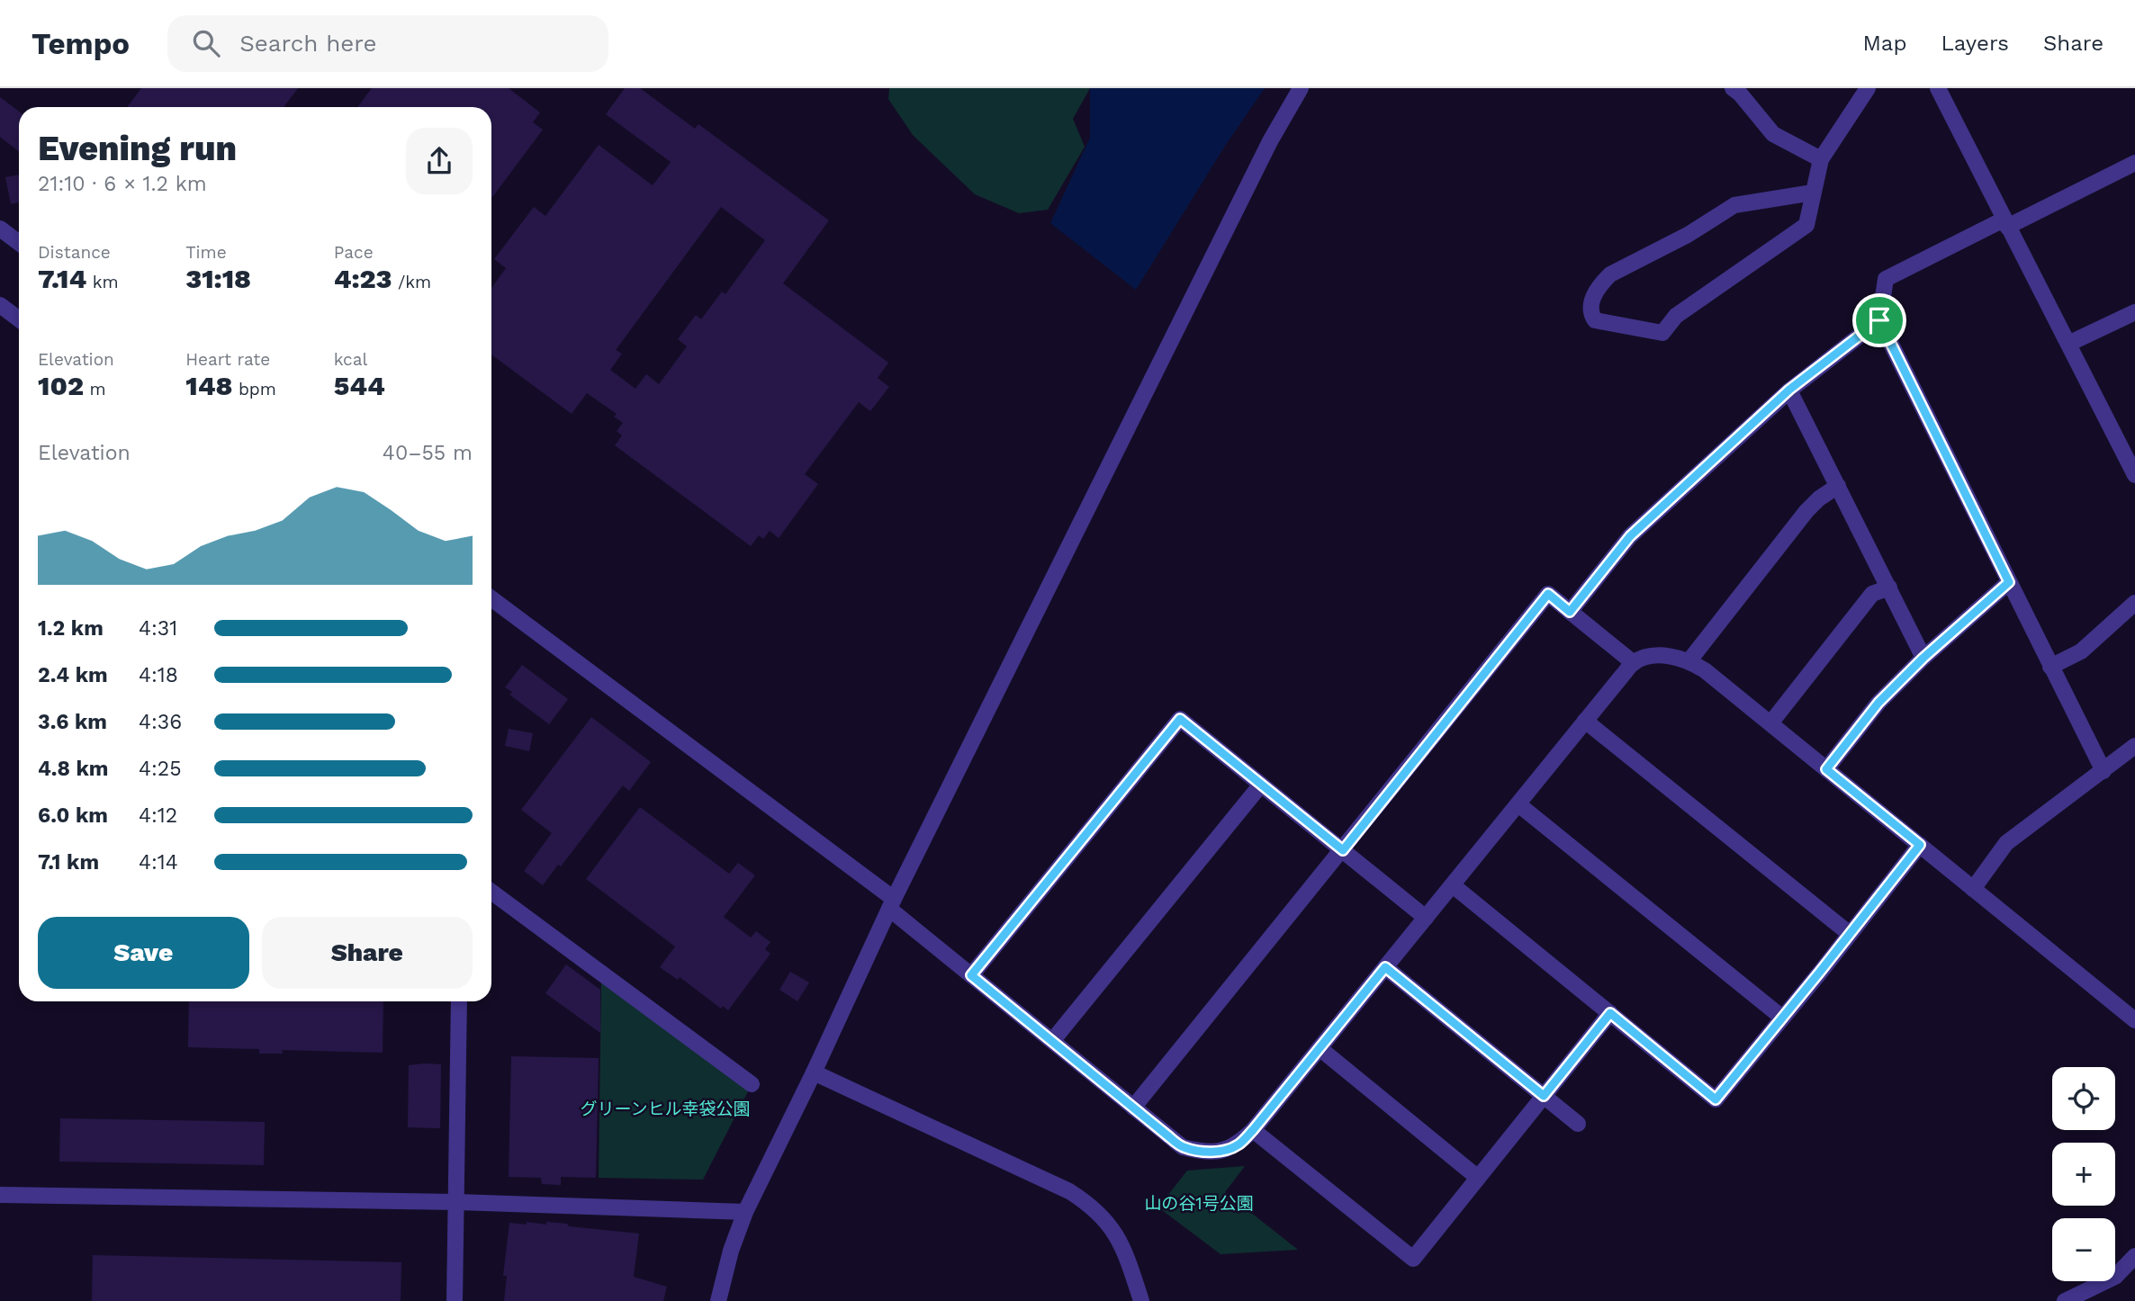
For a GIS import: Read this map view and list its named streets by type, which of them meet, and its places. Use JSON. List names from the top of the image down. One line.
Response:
{"parks":["グリーンヒル幸袋公園","山の谷1号公園"],"page":{"header":"Tempo","search":"Search here","nav":["Map","Layers","Share"],"heading":["Evening run","21:10 · 6 × 1.2 km"],"stats":[["Distance","7.14 km"],["Time","31:18"],["Pace","4:23 /km"],["Elevation","102 m"],["Heart rate","148 bpm"],["kcal","544"]],"chart":["Elevation","40–55 m"],"list":[{"name":"1.2 km","note":"4:31"},{"name":"2.4 km","note":"4:18"},{"name":"3.6 km","note":"4:36"},{"name":"4.8 km","note":"4:25"},{"name":"6.0 km","note":"4:12"},{"name":"7.1 km","note":"4:14"}],"buttons":["Save","Share"],"map_buttons":["+","−"]}}
